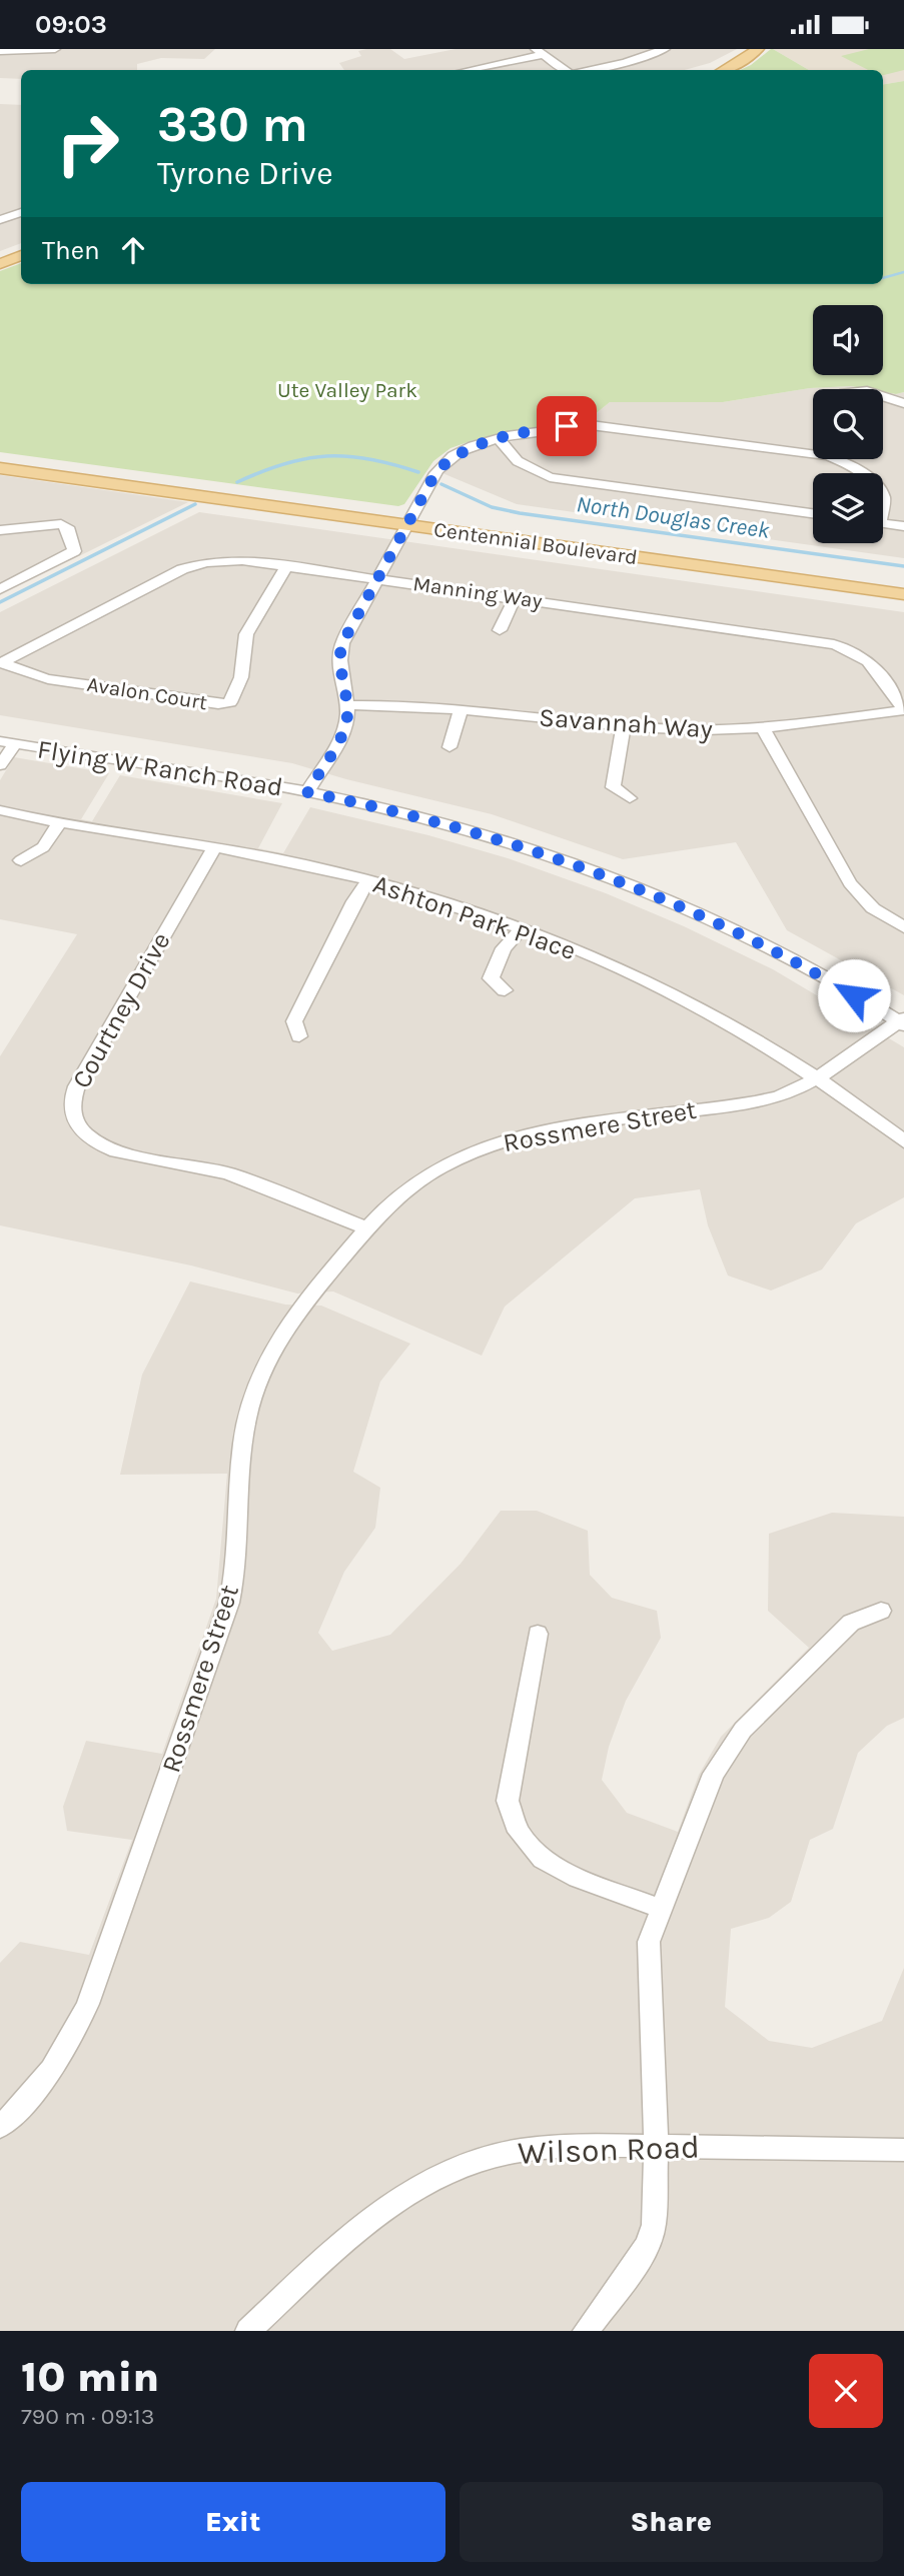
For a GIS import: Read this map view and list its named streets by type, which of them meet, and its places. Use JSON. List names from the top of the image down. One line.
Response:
{"streets":{"main road":["Centennial Boulevard"],"street":["Manning Way","Avalon Court","Savannah Way","Flying W Ranch Road","Ashton Park Place","Courtney Drive","Rossmere Street","Wilson Road"]},"crossings":[["Manning Way","Avalon Court"],["Manning Way","Savannah Way"],["Flying W Ranch Road","Rossmere Street"],["Ashton Park Place","Courtney Drive"],["Ashton Park Place","Rossmere Street"],["Courtney Drive","Rossmere Street"]],"water":["North Douglas Creek"],"parks":["Ute Valley Park"],"page":{"status":"09:03","turn":["330 m","Tyrone Drive"],"then":"Then","heading":["10 min","790 m · 09:13"],"buttons":["Exit","Share"]}}
